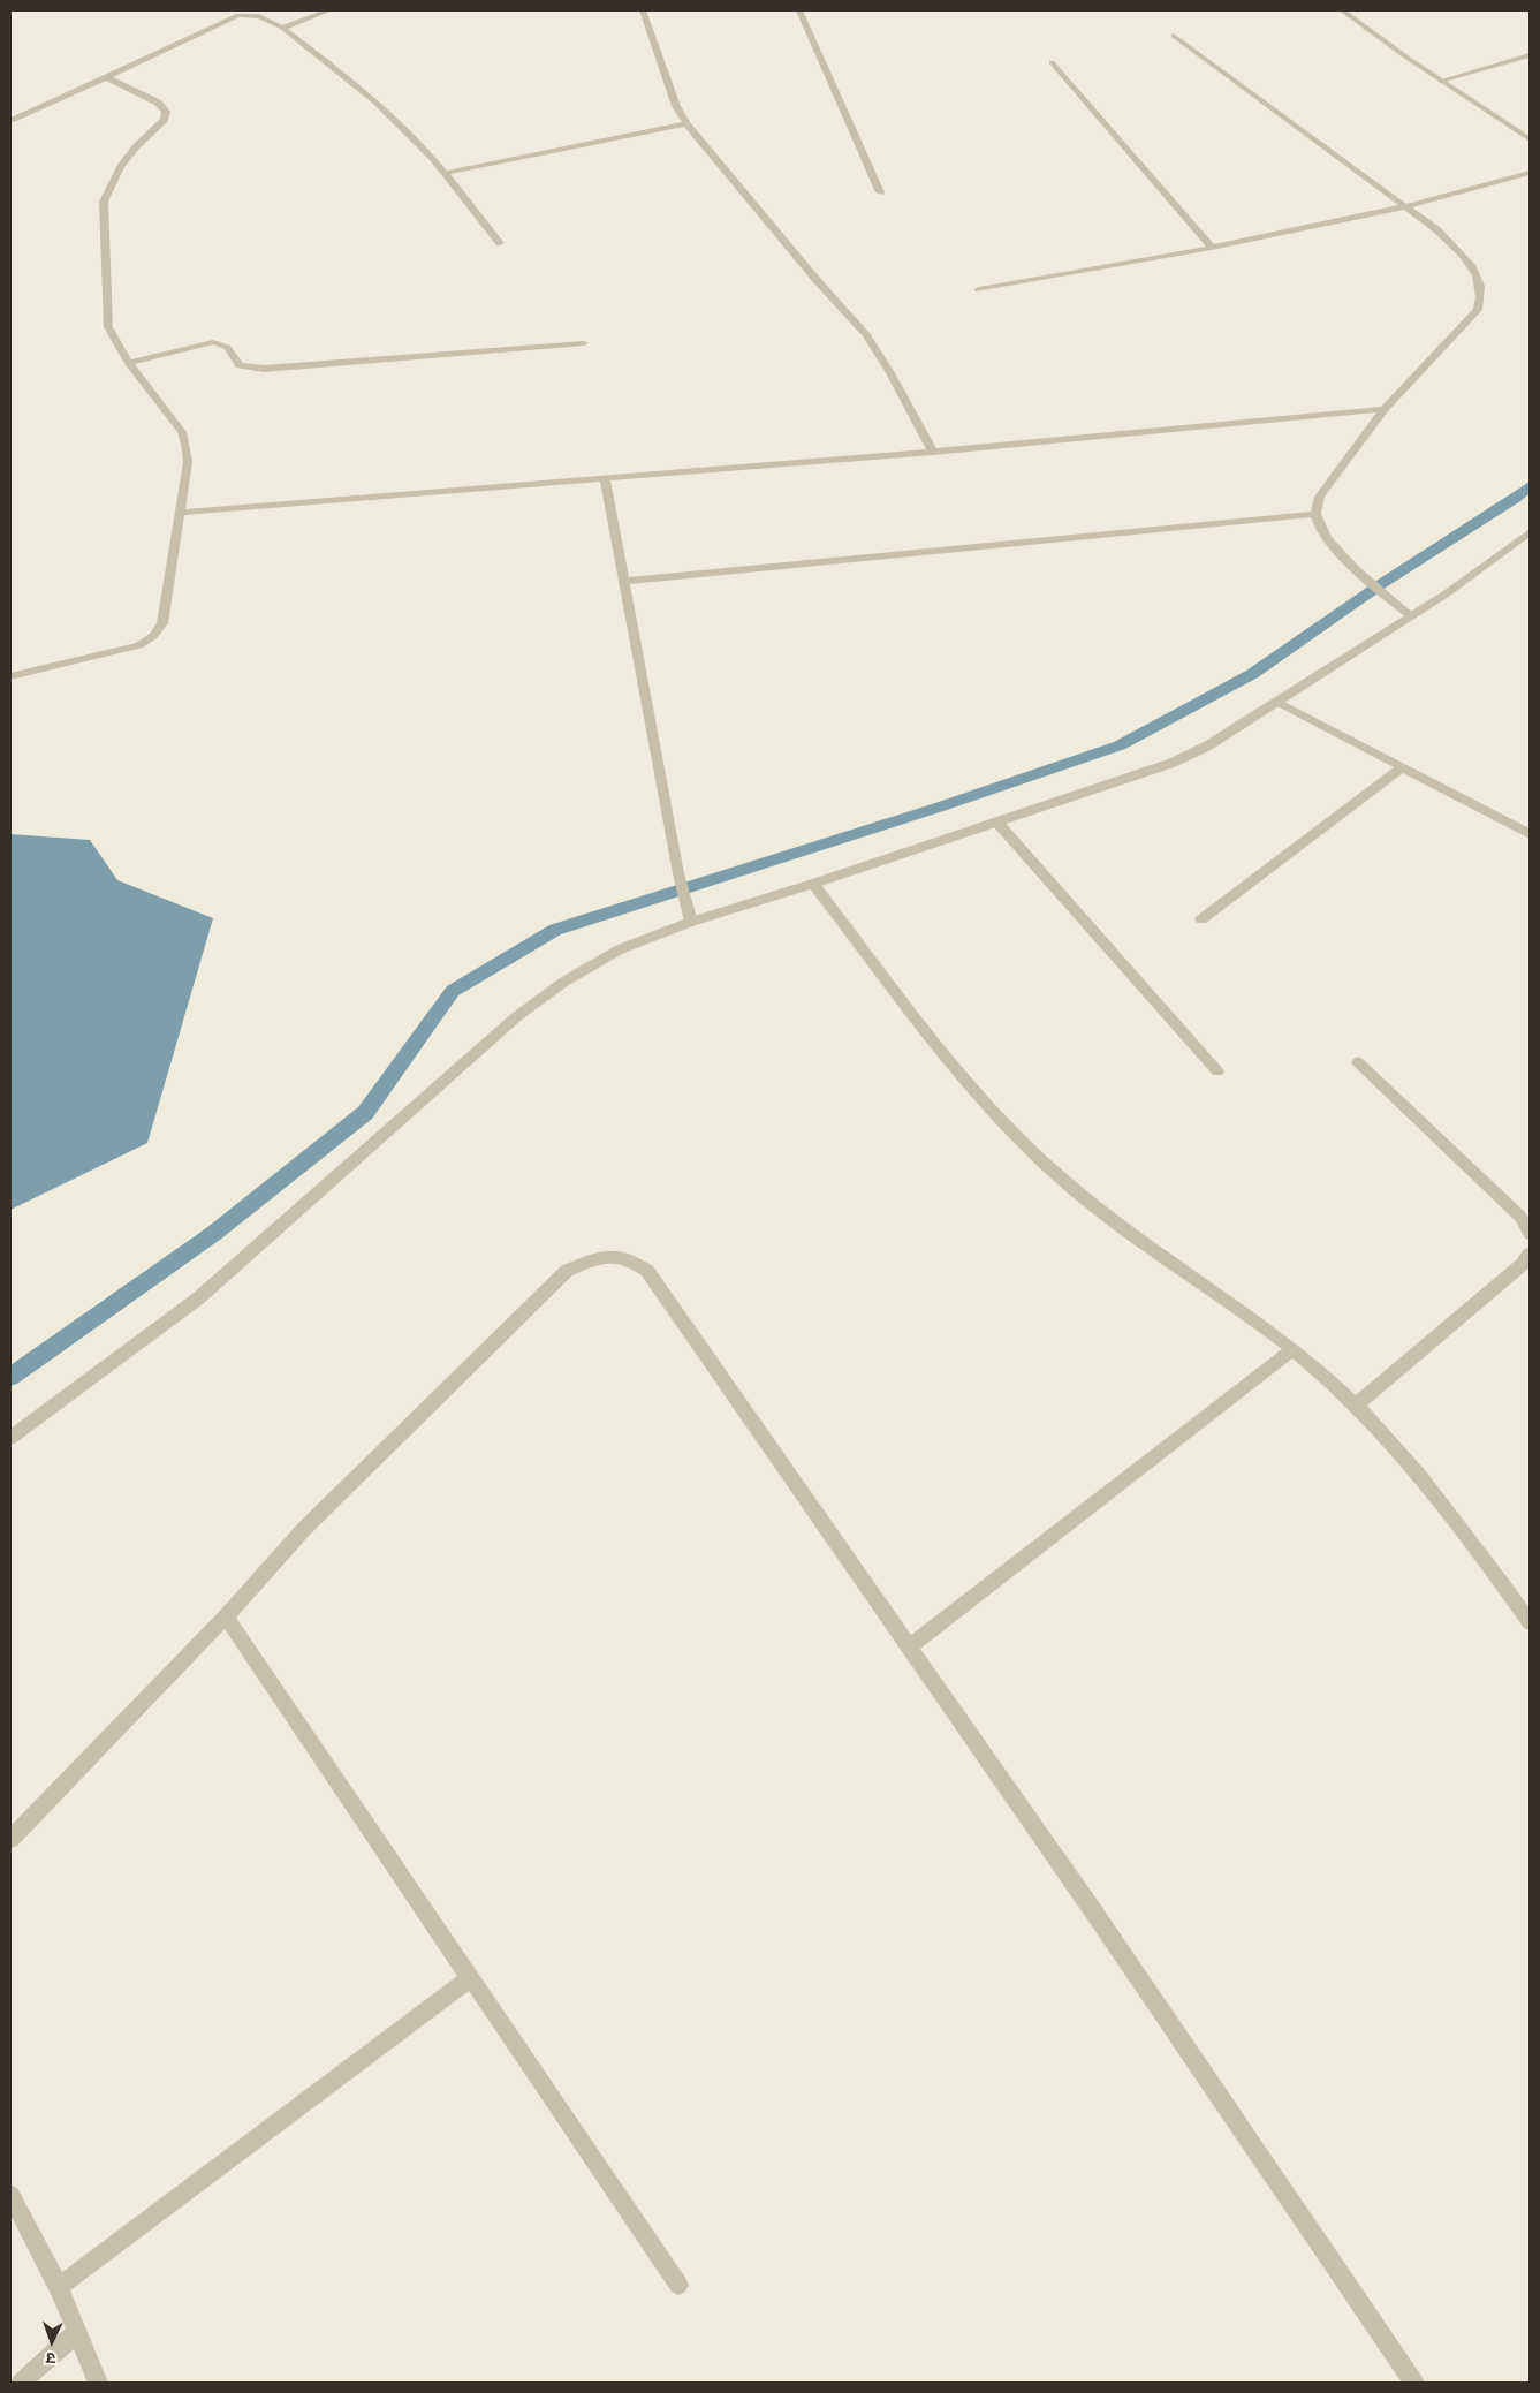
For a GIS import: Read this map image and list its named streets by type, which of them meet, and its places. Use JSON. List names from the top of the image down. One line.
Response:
{"north":"bottom"}
